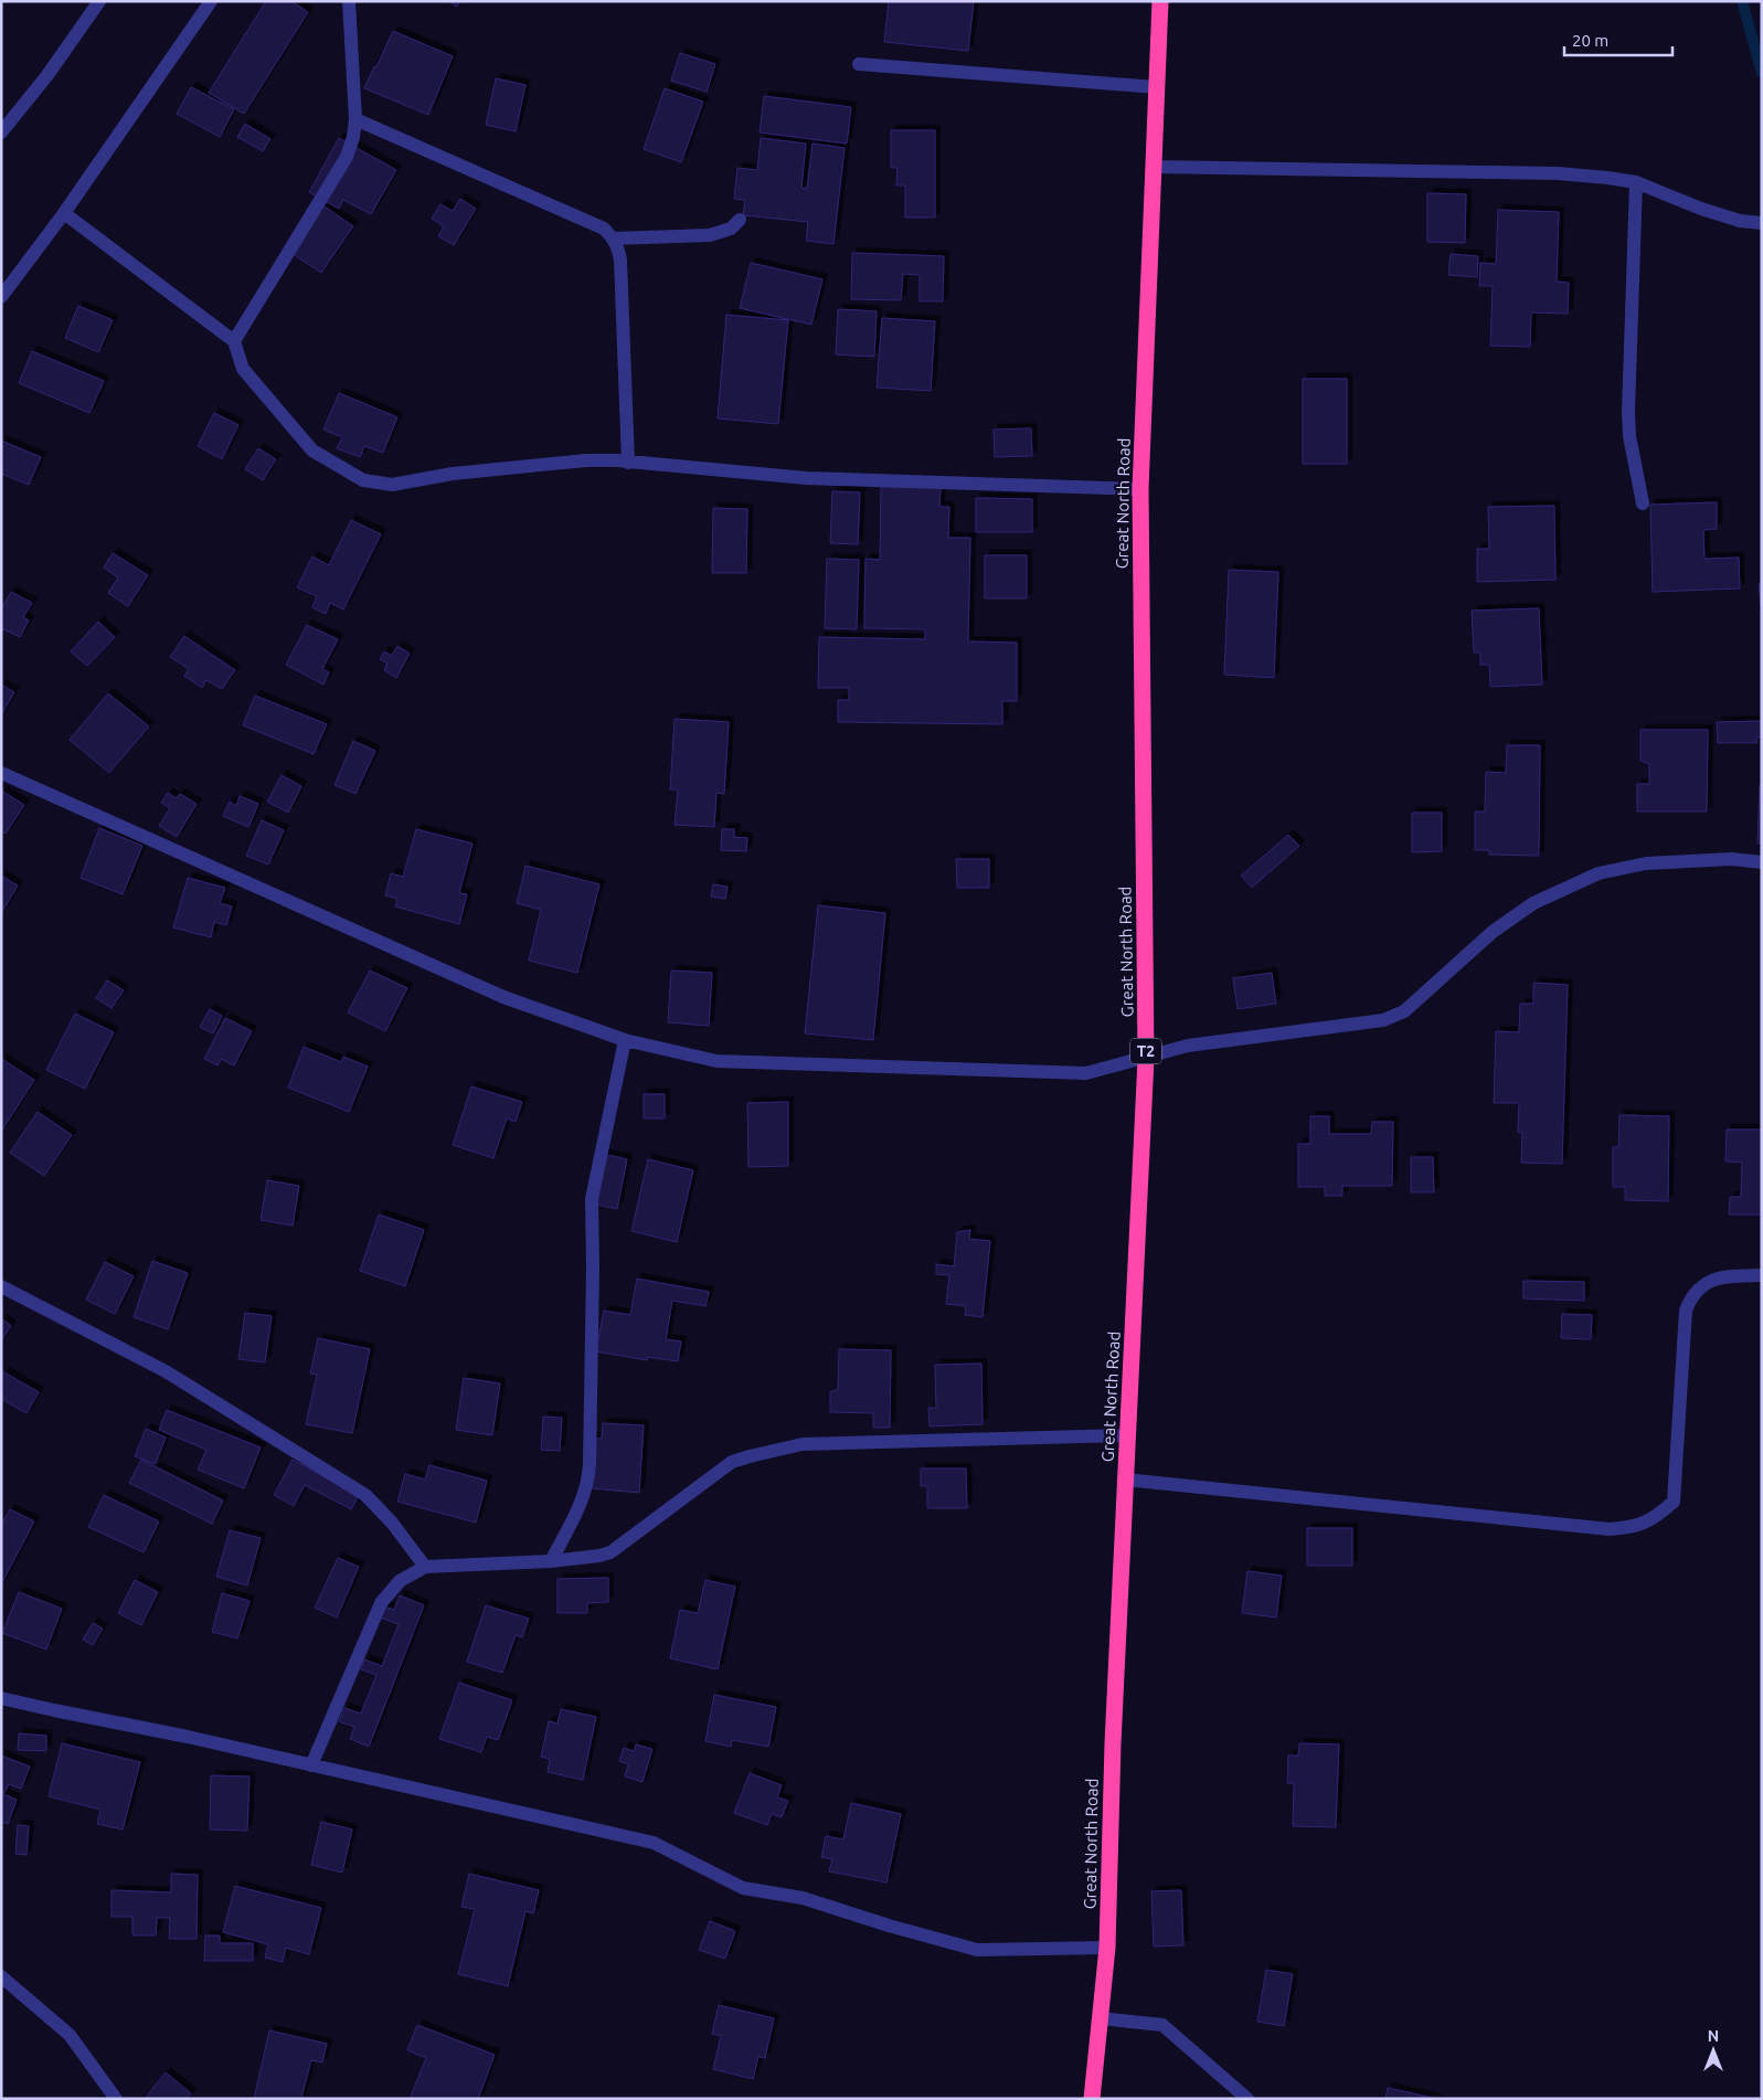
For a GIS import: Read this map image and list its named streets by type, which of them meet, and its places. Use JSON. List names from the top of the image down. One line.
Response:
{"streets":{"highway":["Great North Road","T2"]},"scale_bar":"20 m","north":"top"}
